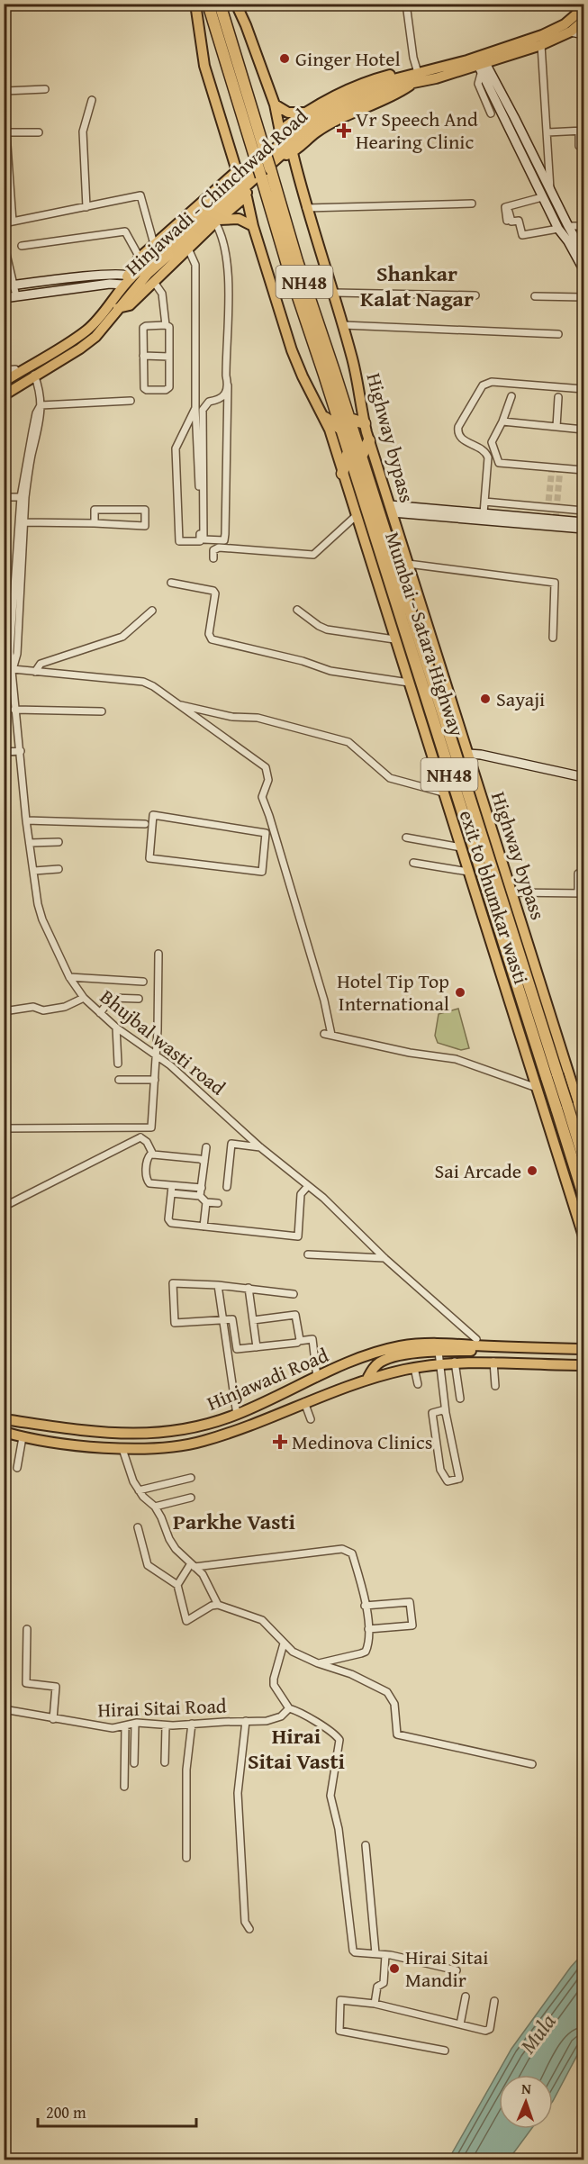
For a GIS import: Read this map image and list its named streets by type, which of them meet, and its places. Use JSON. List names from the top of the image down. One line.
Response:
{"streets":{"highway":["NH48","Mumbai - Satara Highway"],"main road":["Hinjawadi - Chinchwad Road","Highway bypass","exit to bhumkar wasti","Hinjawadi Road"],"street":["Bhujbal wasti road","Hirai Sitai Road"]},"crossings":[["Hinjawadi - Chinchwad Road","NH48"],["Hinjawadi - Chinchwad Road","Mumbai - Satara Highway"],["NH48","Mumbai - Satara Highway"],["Highway bypass","Mumbai - Satara Highway"],["Bhujbal wasti road","Hinjawadi Road"]],"districts":["Shankar Kalat Nagar","Parkhe Vasti","Hirai Sitai Vasti"],"water":["Mula"],"places":{"other":["Ginger Hotel","Sayaji","Hotel Tip Top International","Sai Arcade","Hirai Sitai Mandir"],"health":["Vr Speech And Hearing Clinic","Medinova Clinics"]},"scale_bar":"200 m","north":"top"}
